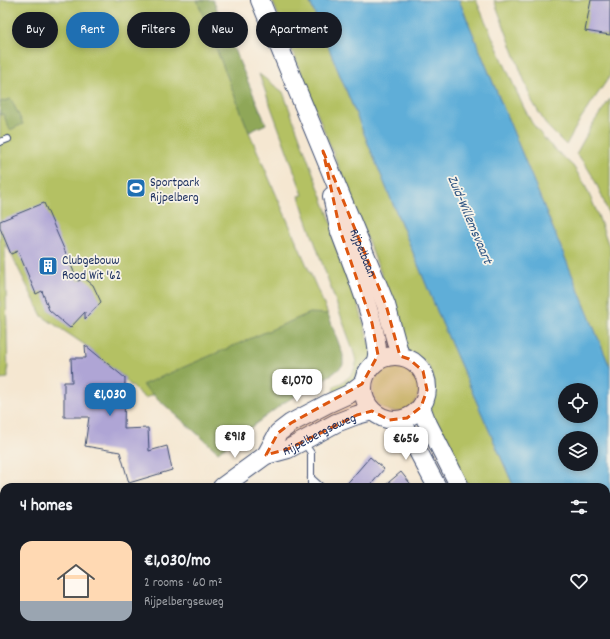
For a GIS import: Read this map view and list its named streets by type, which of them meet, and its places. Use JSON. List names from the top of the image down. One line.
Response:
{"streets":{"main road":["Rijpelbaan","Rijpelbergseweg"]},"crossings":[["Rijpelbaan","Rijpelbergseweg"]],"water":["Zuid-Willemsvaart"],"places":{"sports":["Sportpark Rijpelberg"],"building":["Clubgebouw Rood Wit '62"]},"page":{"chip":["Buy","Rent","Filters","New","Apartment"],"price":["€1,070","€1,030","€918","€656"],"heading":"4 homes","list":[{"name":"€1,030/mo","note":"2 rooms · 60 m² · Rijpelbergseweg"}]}}
